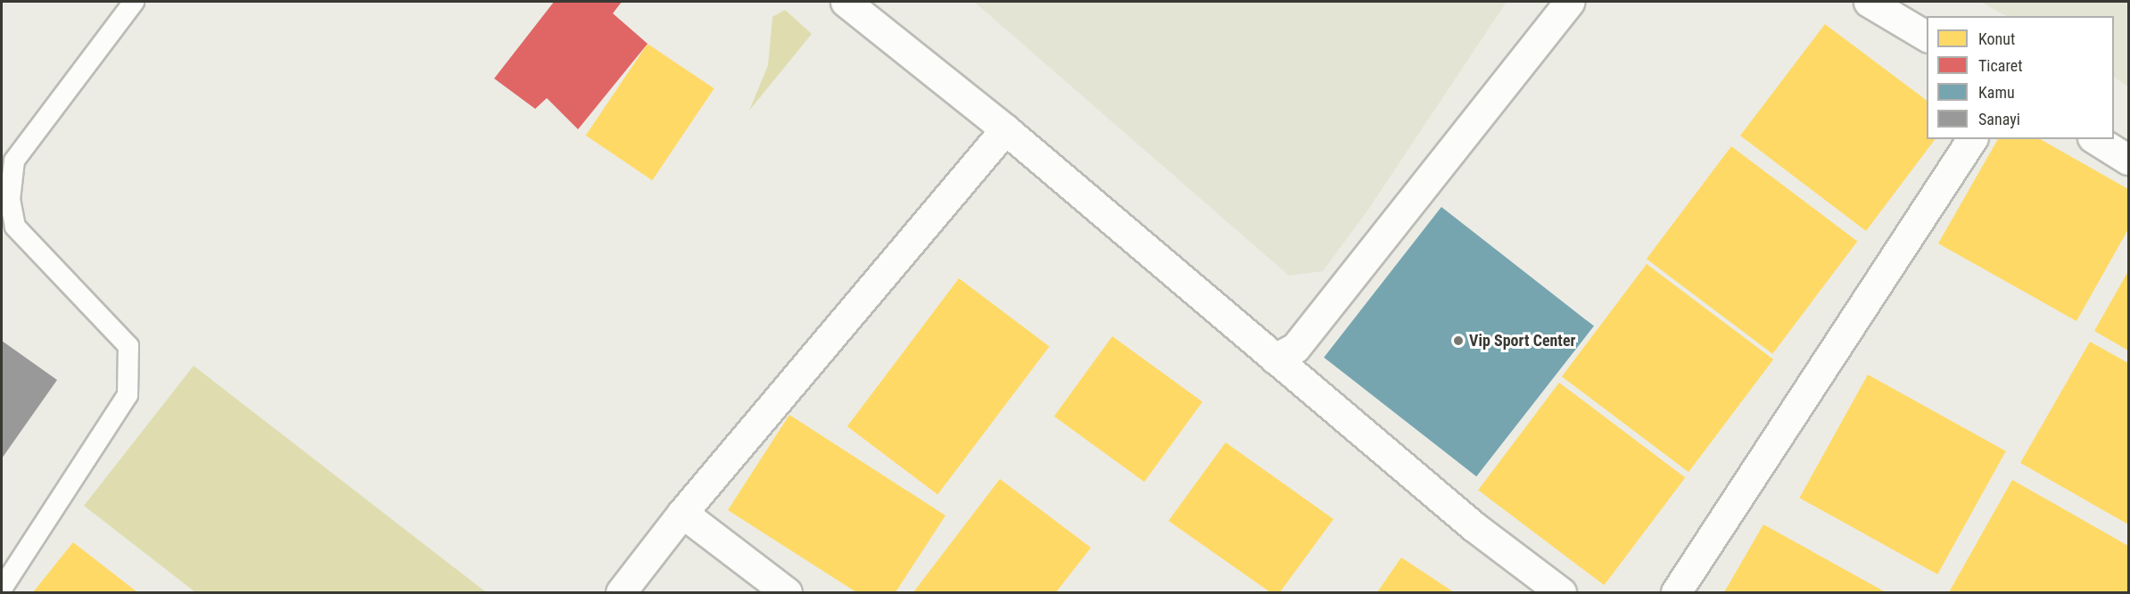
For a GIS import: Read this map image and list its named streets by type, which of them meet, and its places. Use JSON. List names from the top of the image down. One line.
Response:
{"places":["Vip Sport Center"],"legend":["Konut","Ticaret","Kamu","Sanayi"]}
